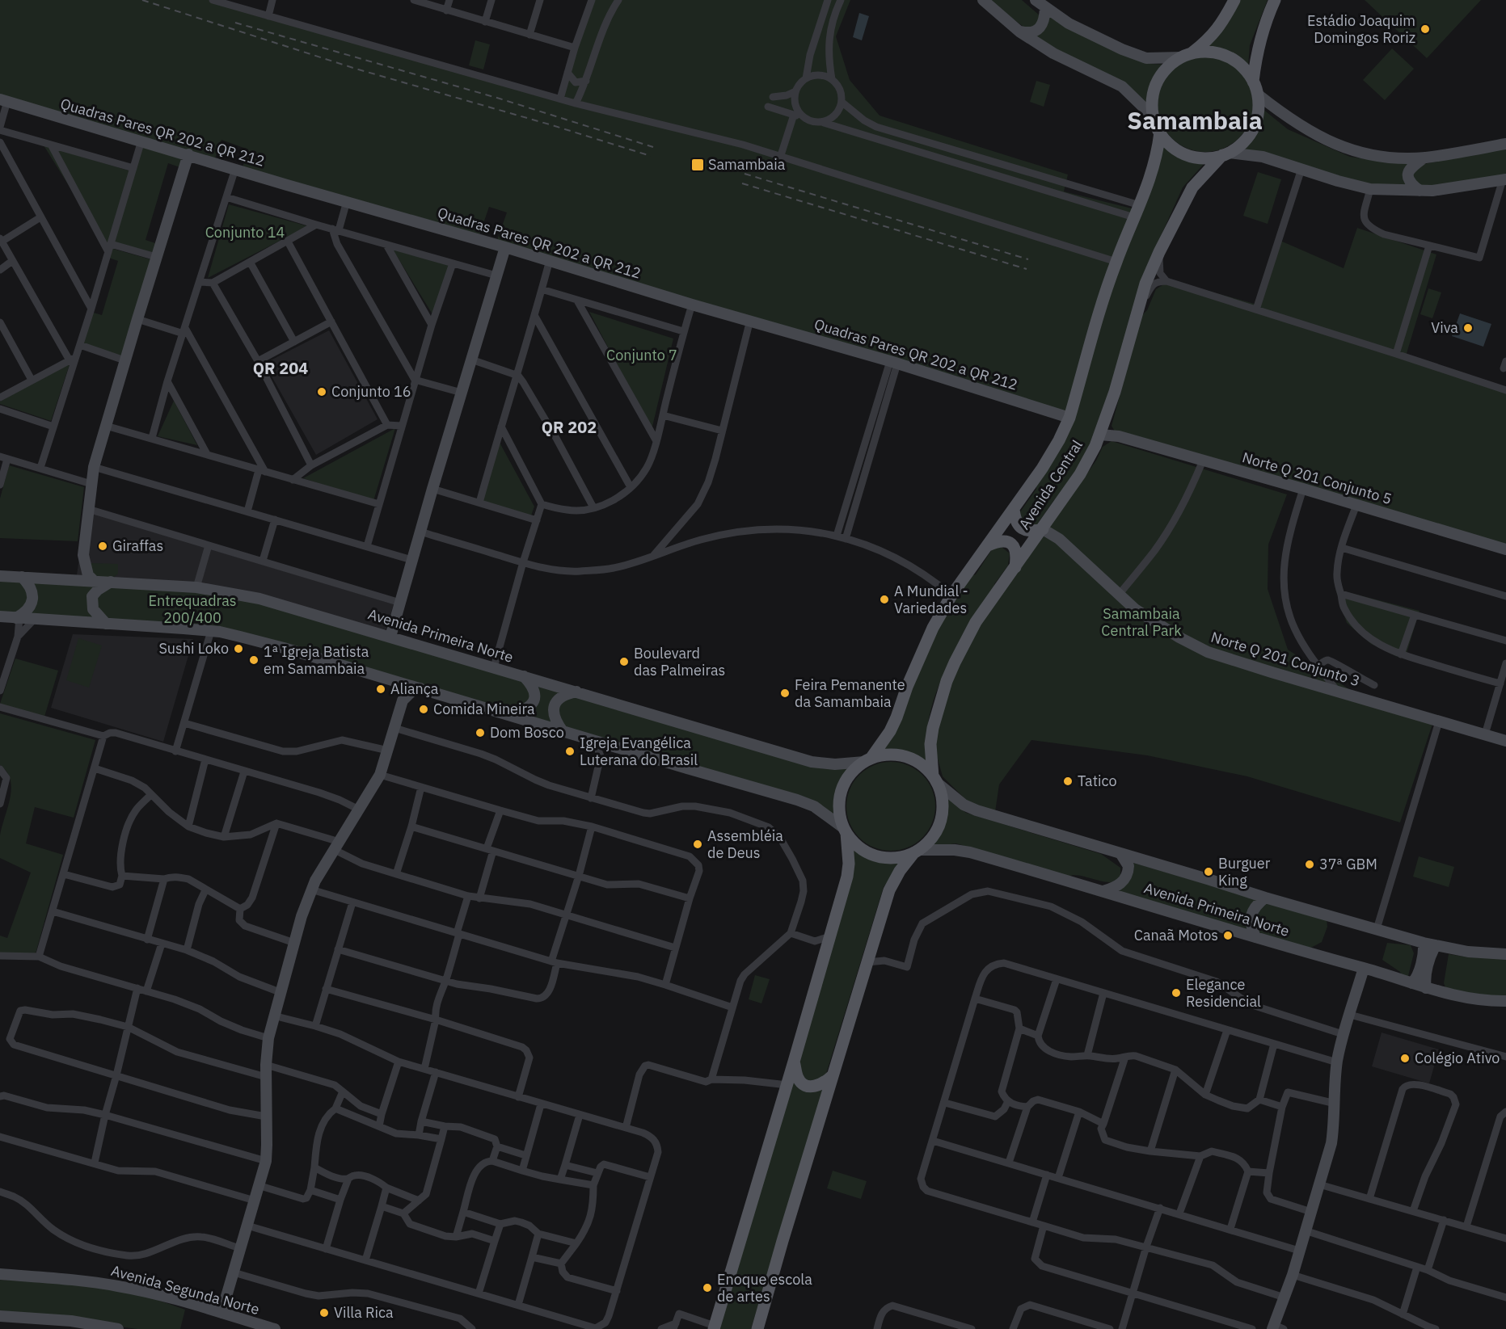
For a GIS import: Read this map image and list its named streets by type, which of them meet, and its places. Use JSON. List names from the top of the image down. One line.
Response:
{"streets":{"main road":["Quadras Pares QR 202 a QR 212","Norte Q 201 Conjunto 5","Avenida Central","Avenida Primeira Norte","Norte Q 201 Conjunto 3","Avenida Segunda Norte"]},"crossings":[["Quadras Pares QR 202 a QR 212","Avenida Central"],["Norte Q 201 Conjunto 5","Avenida Central"],["Avenida Central","Avenida Primeira Norte"],["Avenida Central","Norte Q 201 Conjunto 3"]],"districts":["Samambaia","QR 204","QR 202"],"parks":["Conjunto 14","Conjunto 7","Entrequadras 200/400","Samambaia Central Park"],"places":{"other":["Estádio Joaquim Domingos Roriz","Viva","Conjunto 16","Giraffas","A Mundial - Variedades","Sushi Loko","1ª Igreja Batista em Samambaia","Boulevard das Palmeiras","Aliança","Feira Pemanente da Samambaia","Comida Mineira","Dom Bosco","Igreja Evangélica Luterana do Brasil","Tatico","Assembléia de Deus","37ª GBM","Burguer King","Canaã Motos","Elegance Residencial","Colégio Ativo","Enoque escola de artes","Villa Rica"],"transit":["Samambaia"]}}
